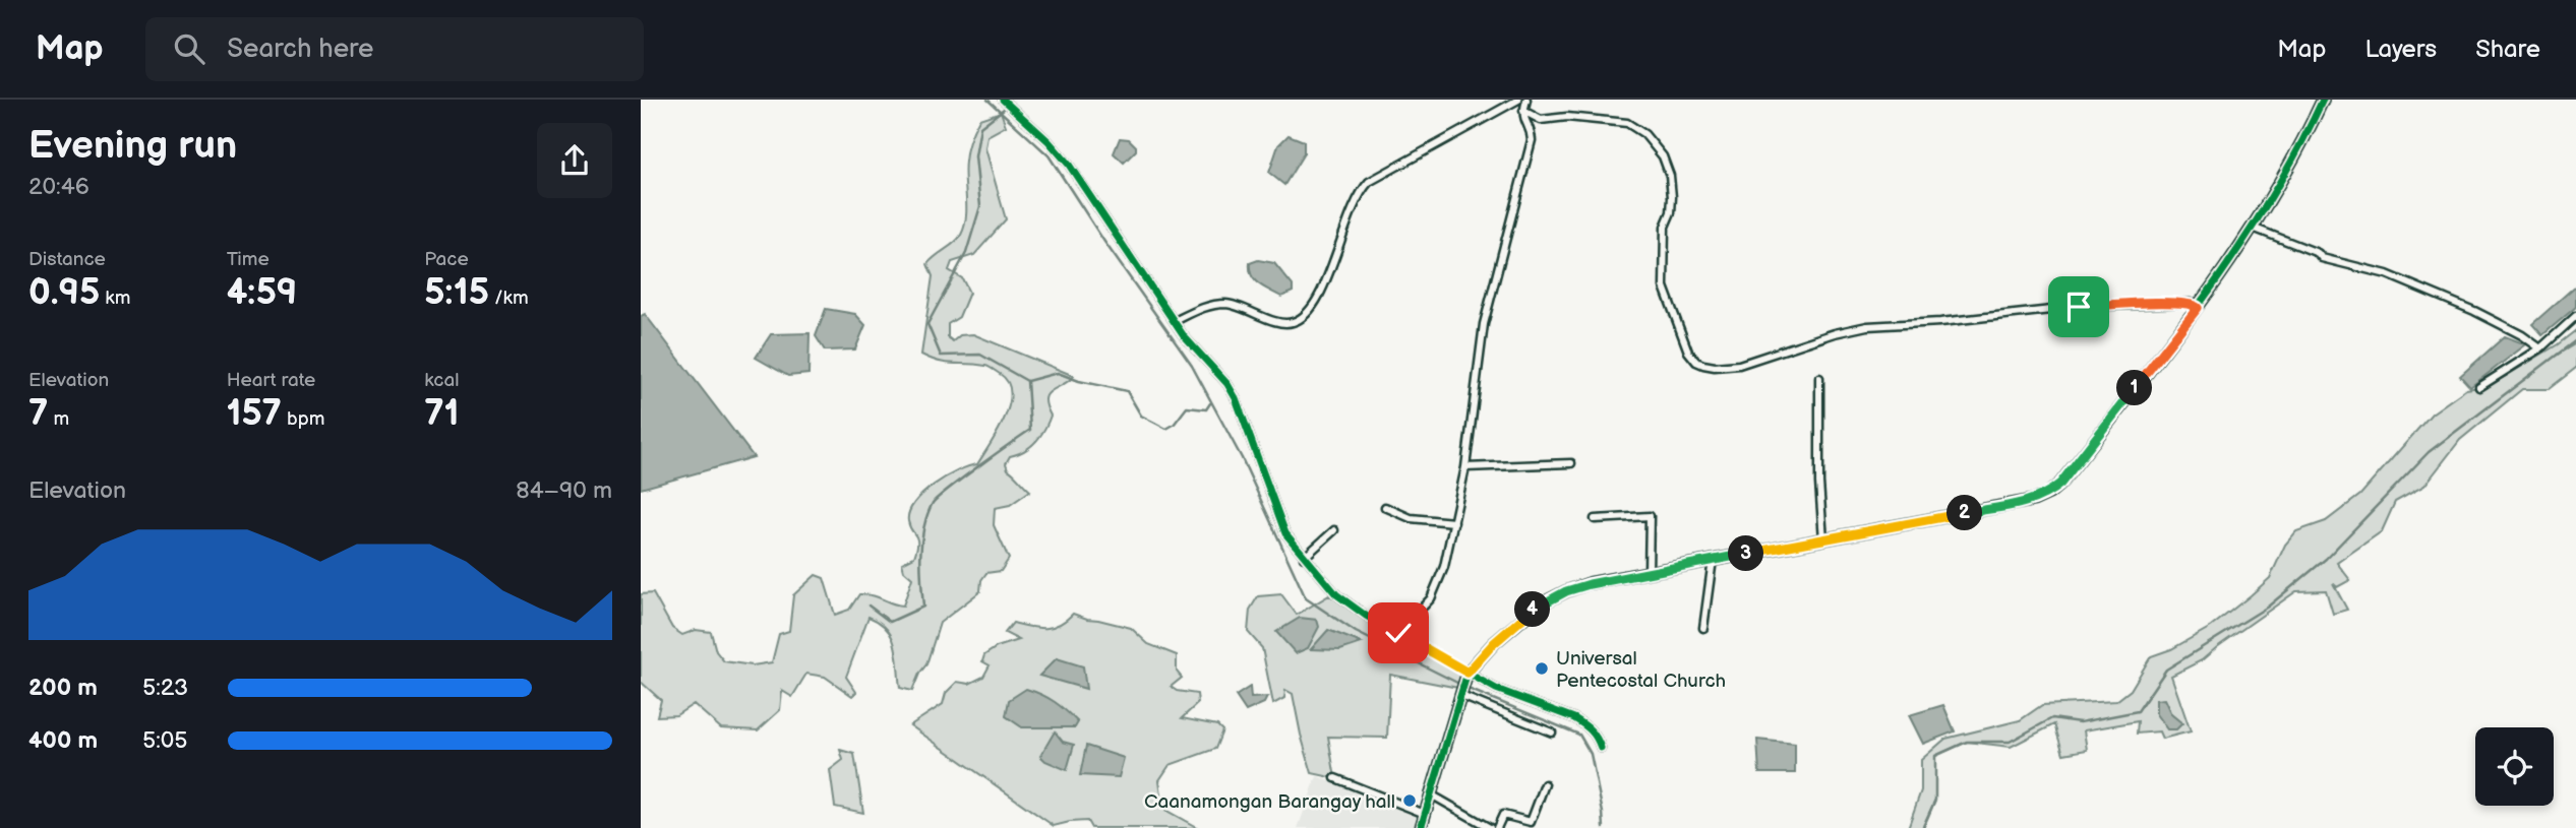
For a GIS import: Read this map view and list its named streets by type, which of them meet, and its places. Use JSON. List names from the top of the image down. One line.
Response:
{"places":["Universal Pentecostal Church","Caanamongan Barangay hall"],"page":{"header":"Map","search":"Search here","nav":["Map","Layers","Share"],"heading":["Evening run","20:46"],"stats":[["Distance","0.95 km"],["Time","4:59"],["Pace","5:15 /km"],["Elevation","7 m"],["Heart rate","157 bpm"],["kcal","71"]],"pins":["1","2","3","4"],"chart":["Elevation","84–90 m"],"list":[{"name":"200 m","note":"5:23"},{"name":"400 m","note":"5:05"}]}}
